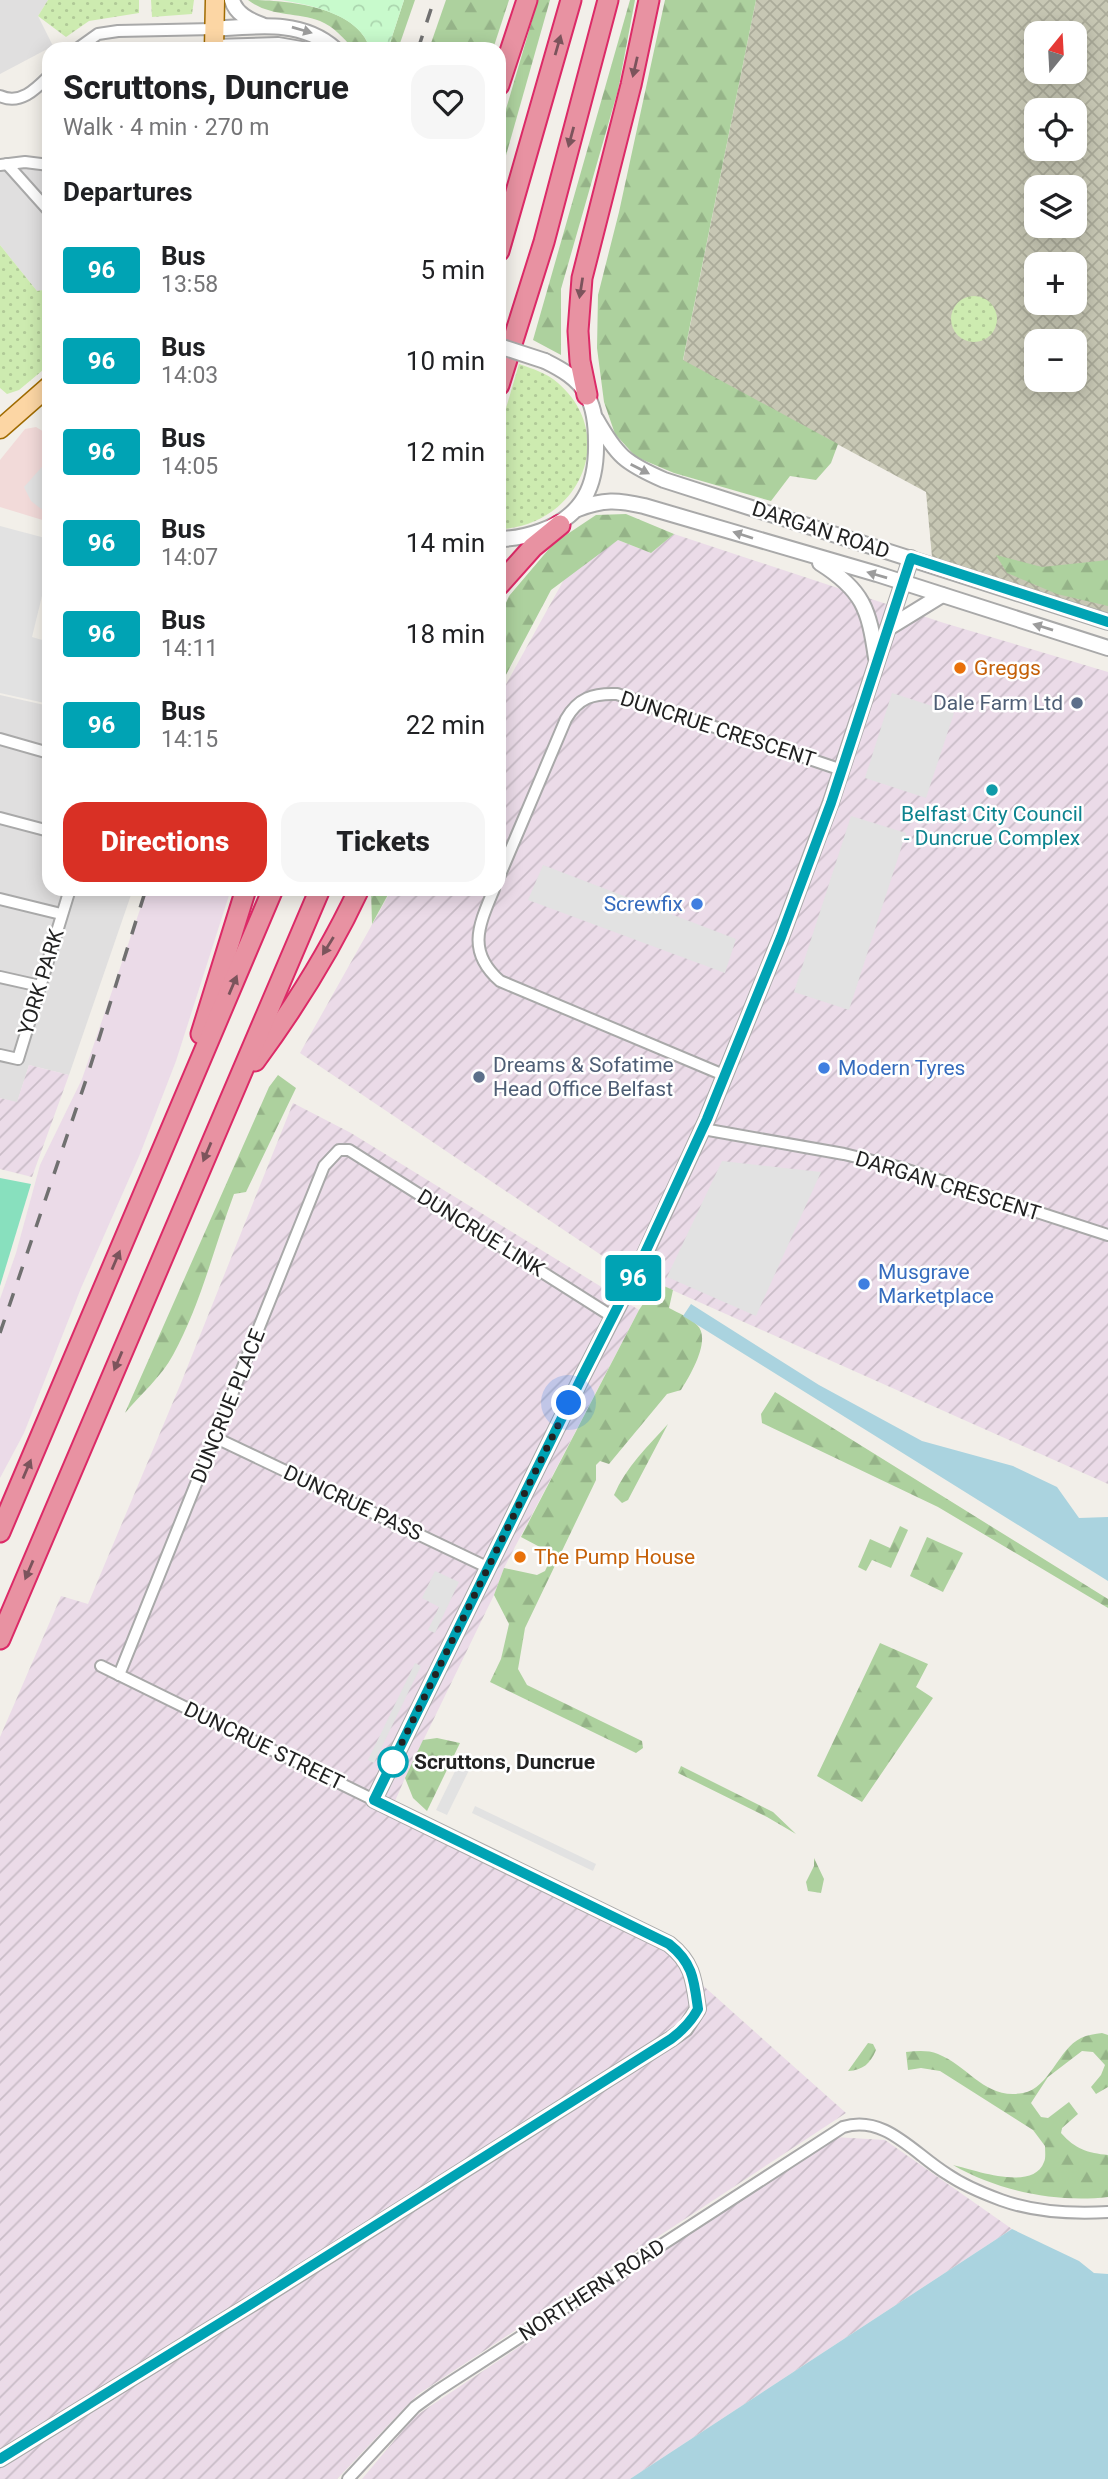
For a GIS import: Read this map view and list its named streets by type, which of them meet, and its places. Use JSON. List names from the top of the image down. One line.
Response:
{"streets":{"street":["DARGAN ROAD","DUNCRUE CRESCENT","YORK PARK","DARGAN CRESCENT","DUNCRUE LINK","DUNCRUE PLACE","DUNCRUE PASS","DUNCRUE STREET","NORTHERN ROAD"]},"crossings":[["DUNCRUE LINK","DUNCRUE PLACE"],["DUNCRUE PLACE","DUNCRUE PASS"],["DUNCRUE PLACE","DUNCRUE STREET"]],"places":["Greggs","Dale Farm Ltd","Belfast City Council - Duncrue Complex","Screwfix","Modern Tyres","Dreams & Sofatime Head Office Belfast","Musgrave Marketplace","The Pump House","Scruttons, Duncrue"],"lines":["bus line 96"],"north":"top","page":{"on_map":"96","map_buttons":["+","−"],"heading":[["Scruttons, Duncrue","Walk · 4 min · 270 m"],"Departures"],"list":[{"mark":"96","name":"Bus","note":"13:58","value":"5 min"},{"mark":"96","name":"Bus","note":"14:03","value":"10 min"},{"mark":"96","name":"Bus","note":"14:05","value":"12 min"},{"mark":"96","name":"Bus","note":"14:07","value":"14 min"},{"mark":"96","name":"Bus","note":"14:11","value":"18 min"},{"mark":"96","name":"Bus","note":"14:15","value":"22 min"}],"buttons":["Directions","Tickets"]}}
